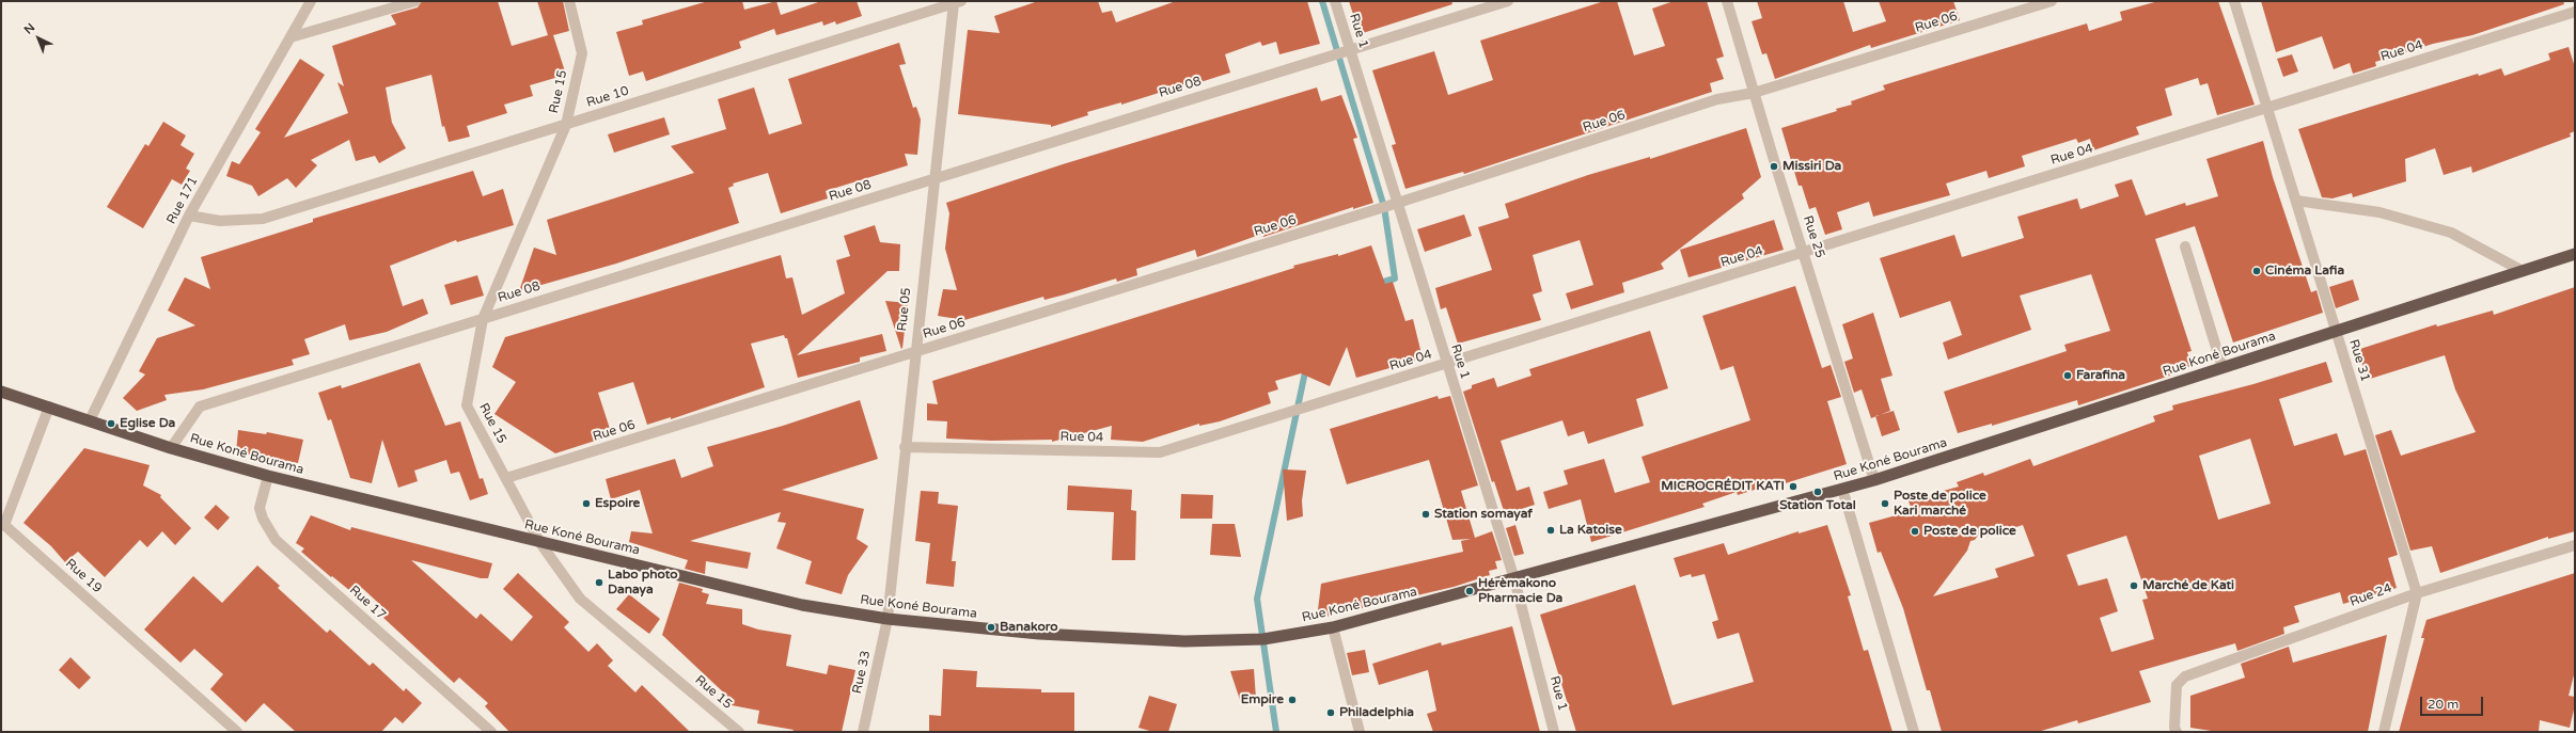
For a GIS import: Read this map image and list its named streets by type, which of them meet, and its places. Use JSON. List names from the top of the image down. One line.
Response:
{"streets":{"highway":["Rue Koné Bourama"],"street":["Rue 06","Rue 1","Rue 04","Rue 08","Rue 15","Rue 10","Rue 171","Rue 25","Rue 05","Rue 31","Rue 19","Rue 24","Rue 17","Rue 33"]},"crossings":[["Rue 06","Rue 1"],["Rue 06","Rue 15"],["Rue 06","Rue 25"],["Rue 06","Rue 05"],["Rue 1","Rue 04"],["Rue 1","Rue 08"],["Rue 1","Rue Koné Bourama"],["Rue 04","Rue 25"],["Rue 04","Rue 05"],["Rue 04","Rue 31"],["Rue 08","Rue 15"],["Rue 08","Rue 05"],["Rue 08","Rue Koné Bourama"],["Rue 15","Rue 10"],["Rue 15","Rue Koné Bourama"],["Rue 10","Rue 171"],["Rue 10","Rue 05"],["Rue 171","Rue Koné Bourama"],["Rue 25","Rue Koné Bourama"],["Rue 05","Rue Koné Bourama"],["Rue 05","Rue 33"],["Rue Koné Bourama","Rue 31"],["Rue Koné Bourama","Rue 19"],["Rue Koné Bourama","Rue 17"],["Rue Koné Bourama","Rue 33"],["Rue 31","Rue 24"]],"places":["Missiri Da","Cinéma Lafia","Farafina","Eglise Da","MICROCRÉDIT KATI","Station Total","Espoire","Poste de police Kari marché","Station somayaf","La Katoise","Poste de police","Labo photo Danaya","Marché de Kati","Hérèmakono Pharmacie Da","Banakoro","Empire","Philadelphia"],"scale_bar":"20 m","north":"top left"}
